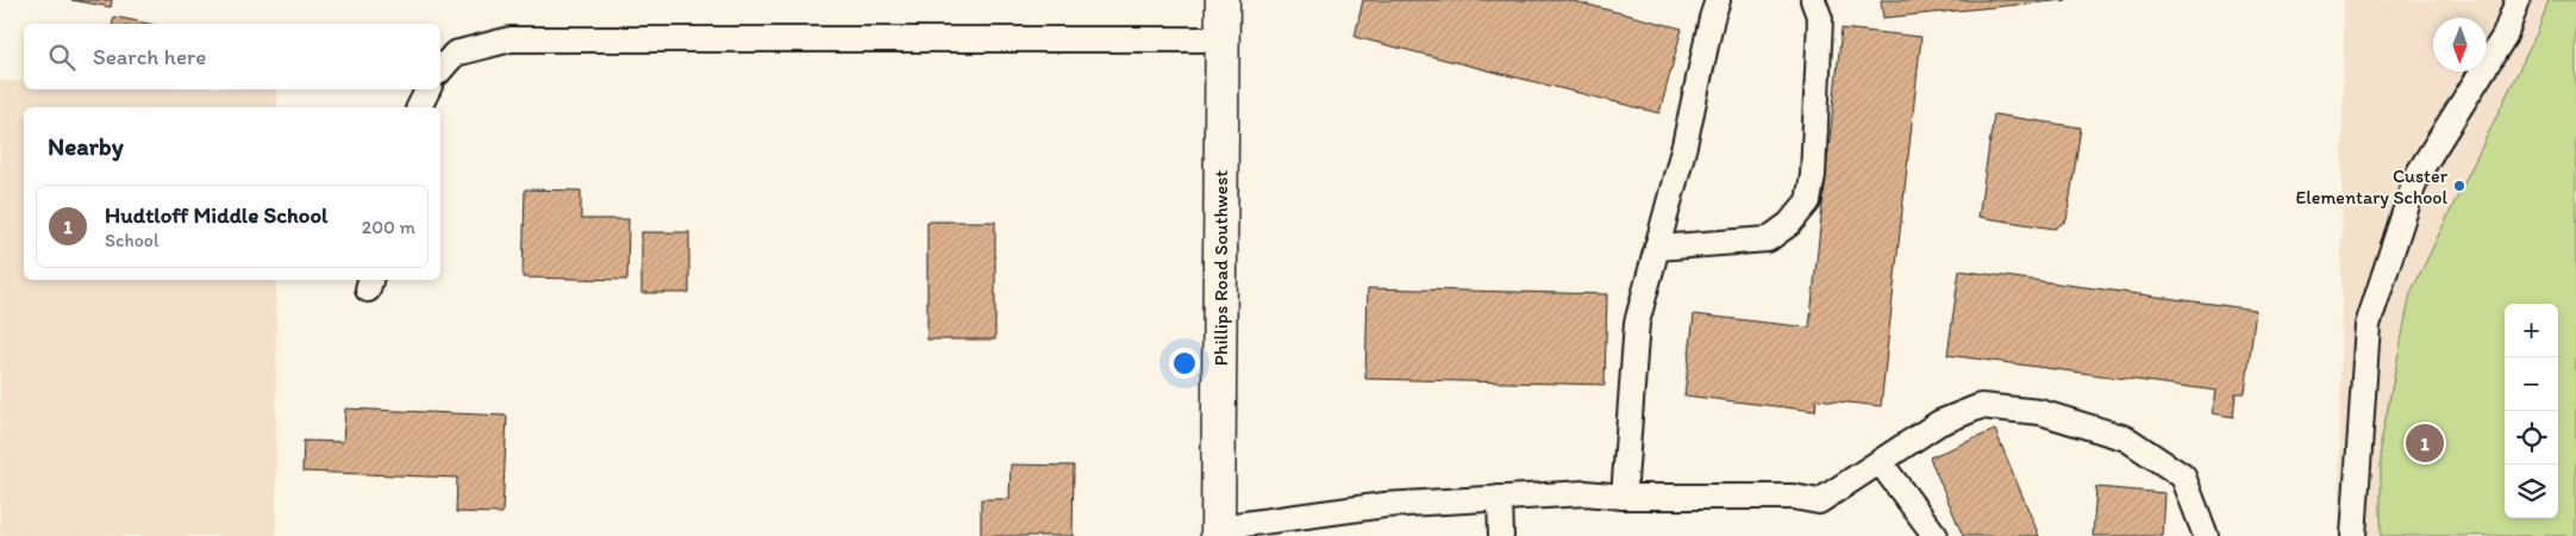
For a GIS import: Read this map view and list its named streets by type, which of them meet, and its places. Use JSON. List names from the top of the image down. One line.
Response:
{"streets":{"street":["Phillips Road Southwest"]},"places":["Custer Elementary School"],"north":"bottom","page":{"search":"Search here","heading":"Nearby","list":[{"mark":"1","name":"Hudtloff Middle School","note":"School","value":"200 m"}],"map_buttons":["+","−"],"pins":"1"}}
